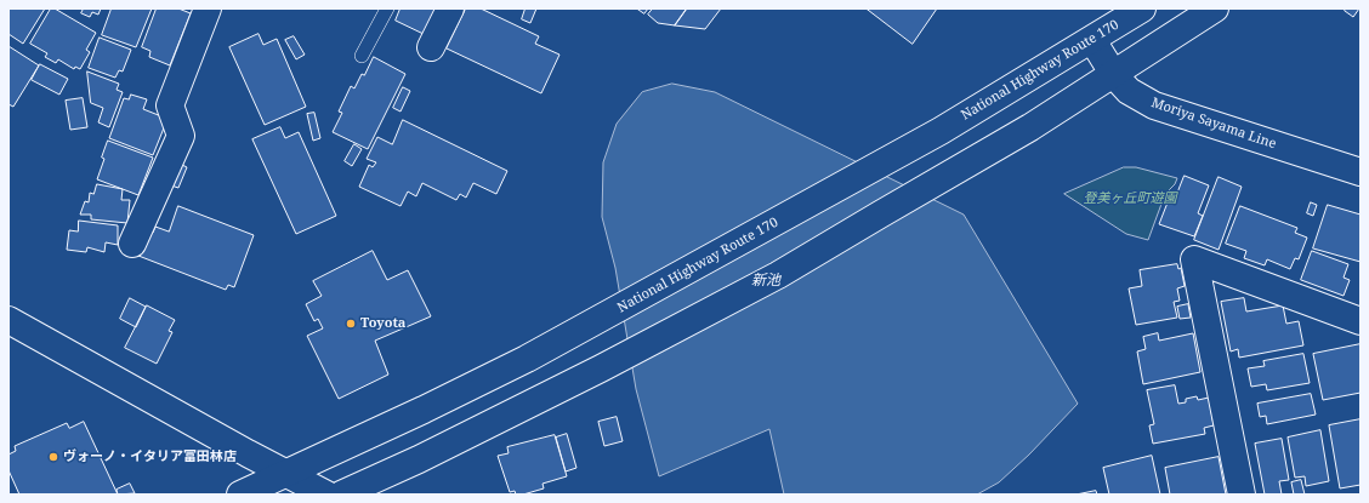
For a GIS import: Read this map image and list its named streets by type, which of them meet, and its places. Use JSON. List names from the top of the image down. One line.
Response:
{"streets":{"main road":["National Highway Route 170","Moriya Sayama Line"]},"crossings":[["National Highway Route 170","Moriya Sayama Line"]],"water":["新池"],"parks":["登美ヶ丘町遊園"],"places":["Toyota","ヴォーノ・イタリア富田林店"]}
